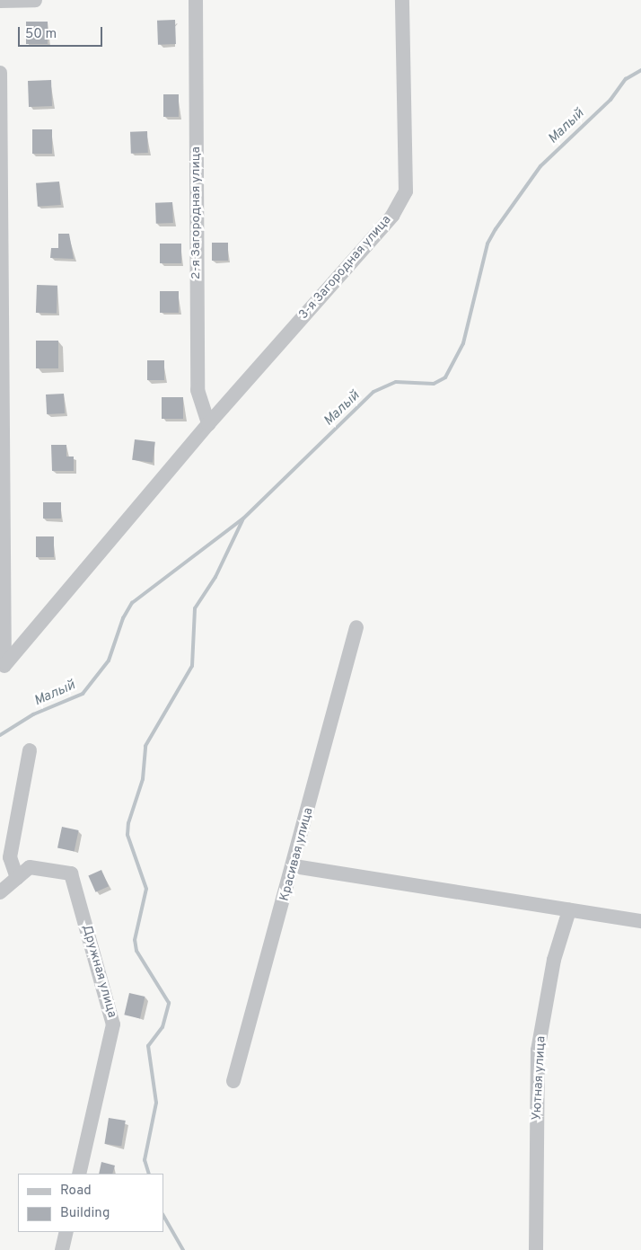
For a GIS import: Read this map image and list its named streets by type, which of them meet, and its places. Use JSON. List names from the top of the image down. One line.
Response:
{"streets":{"street":["2-я Загородная улица","3-я Загородная улица","Красивая улица","Дружная улица","Уютная улица"]},"crossings":[["2-я Загородная улица","3-я Загородная улица"]],"water":["Малый"],"legend":["Road","Building"],"scale_bar":"50 m"}
